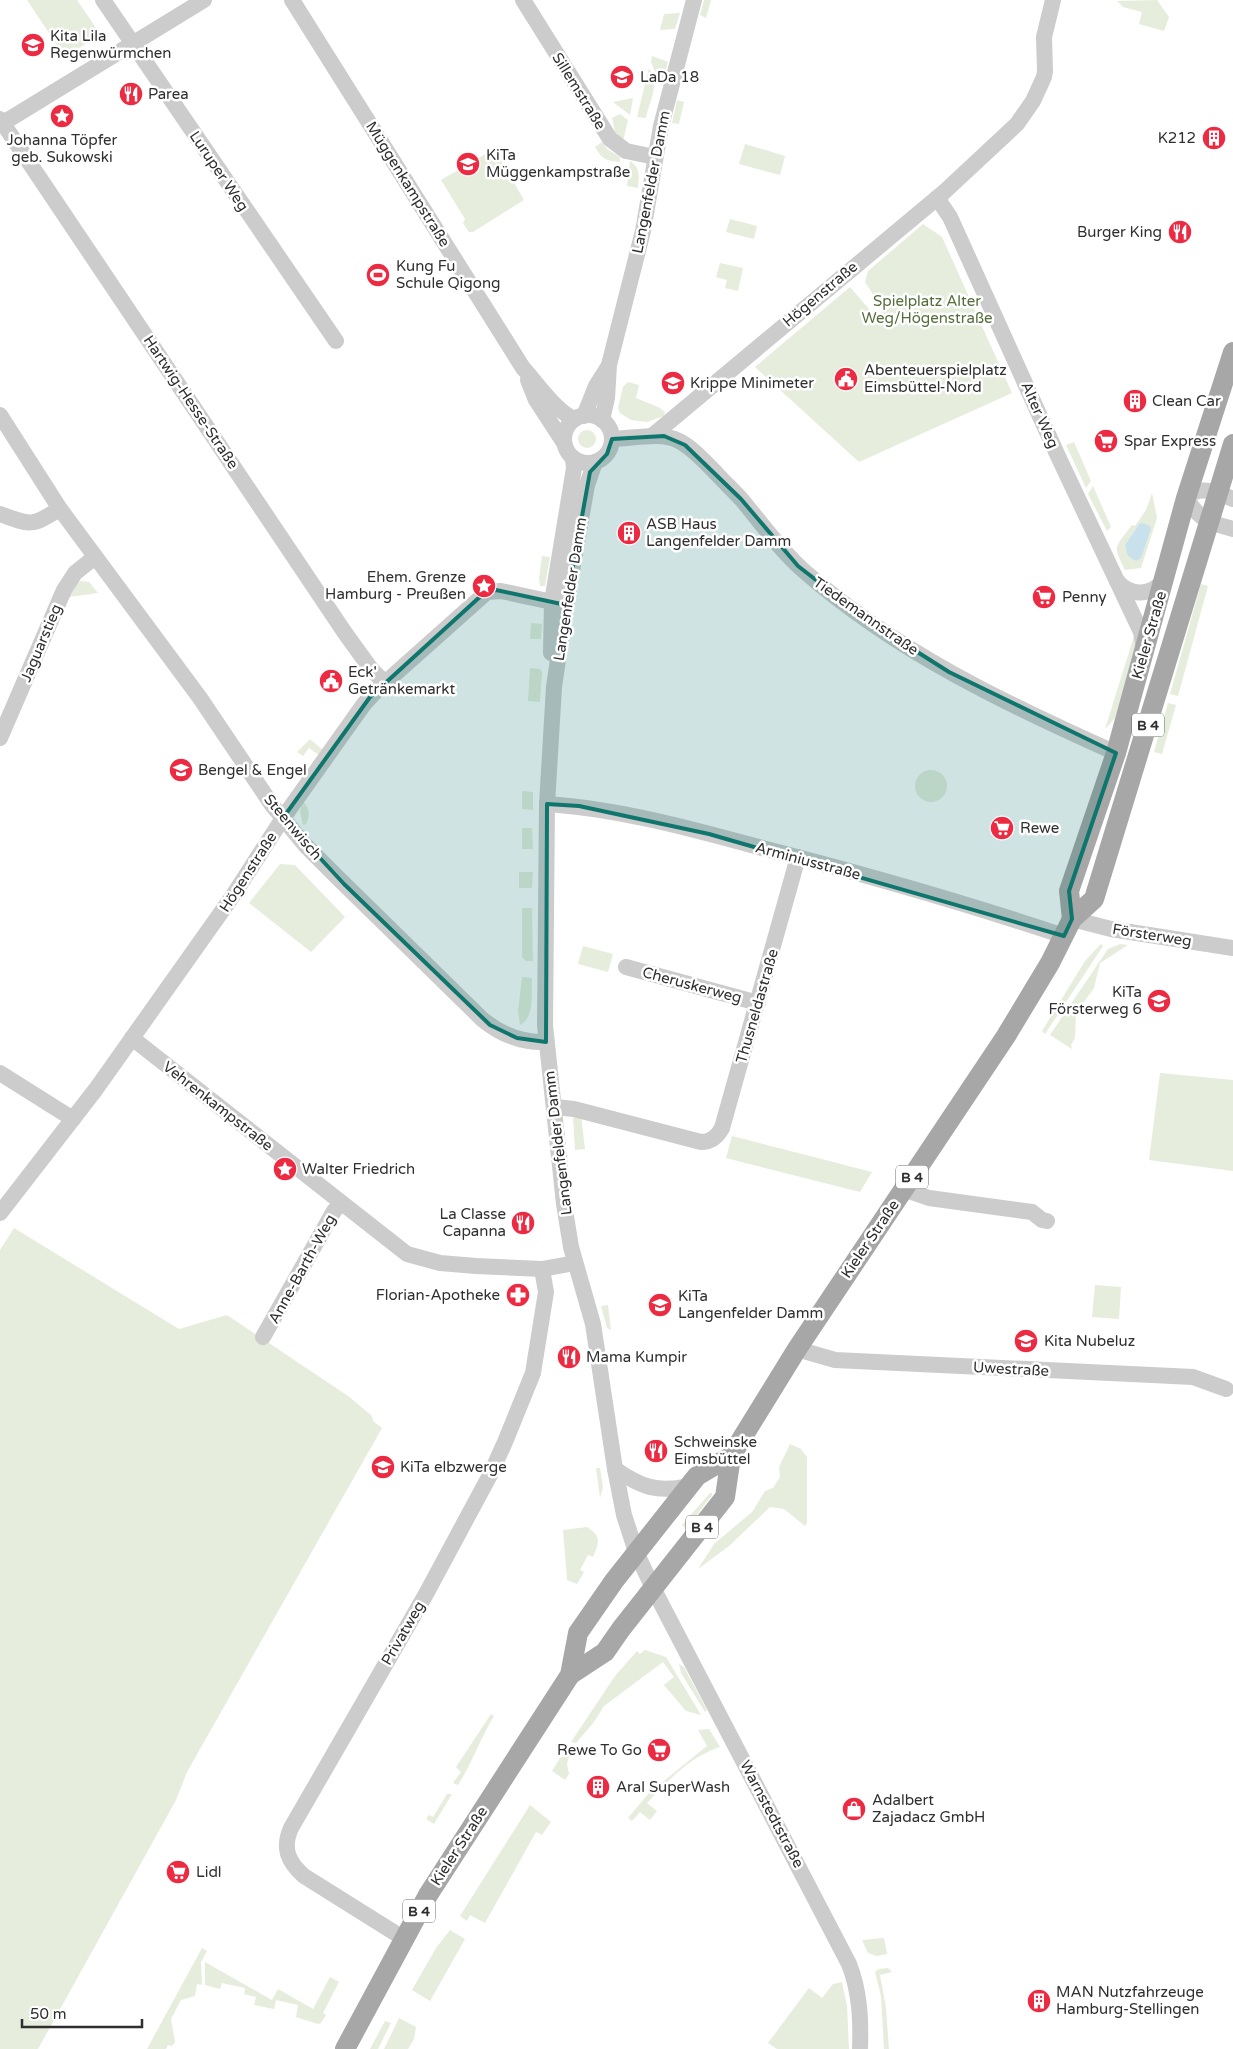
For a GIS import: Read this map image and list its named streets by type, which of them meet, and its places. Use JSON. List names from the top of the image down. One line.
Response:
{"streets":{"main road":["Kieler Straße","B 4"],"street":["Sillemstraße","Luruper Weg","Langenfelder Damm","Müggenkampstraße","Högenstraße","Hartwig-Hesse-Straße","Alter Weg","Tiedemannstraße","Jaguarstieg","Steenwisch","Arminiusstraße","Försterweg","Cheruskerweg","Thusneldastraße","Vehrenkampstraße","Anne-Barth-Weg","Uwestraße","Privatweg","Warnstedtstraße"]},"crossings":[["Sillemstraße","Langenfelder Damm"],["Langenfelder Damm","Müggenkampstraße"],["Langenfelder Damm","Högenstraße"],["Langenfelder Damm","Kieler Straße"],["Langenfelder Damm","Steenwisch"],["Langenfelder Damm","Arminiusstraße"],["Langenfelder Damm","Thusneldastraße"],["Langenfelder Damm","Vehrenkampstraße"],["Langenfelder Damm","Warnstedtstraße"],["Högenstraße","Hartwig-Hesse-Straße"],["Högenstraße","Alter Weg"],["Högenstraße","Tiedemannstraße"],["Högenstraße","Steenwisch"],["Högenstraße","Vehrenkampstraße"],["Alter Weg","Kieler Straße"],["Tiedemannstraße","Kieler Straße"],["Kieler Straße","Arminiusstraße"],["Kieler Straße","Försterweg"],["Kieler Straße","Uwestraße"],["Kieler Straße","Privatweg"],["Kieler Straße","Warnstedtstraße"],["Jaguarstieg","Steenwisch"],["Arminiusstraße","Försterweg"],["Arminiusstraße","Thusneldastraße"],["Cheruskerweg","Thusneldastraße"],["Vehrenkampstraße","Anne-Barth-Weg"],["Vehrenkampstraße","Privatweg"]],"parks":["Spielplatz Alter Weg/Högenstraße"],"places":{"school or university":["Kita Lila Regenwürmchen","LaDa 18","KiTa Müggenkampstraße","Krippe Minimeter","Bengel & Engel","KiTa Försterweg 6","KiTa Langenfelder Damm","Kita Nubeluz","KiTa elbzwerge"],"restaurant":["Parea","Burger King","La Classe Capanna","Mama Kumpir","Schweinske Eimsbüttel"],"place":["Johanna Töpfer geb. Sukowski","Ehem. Grenze Hamburg - Preußen","Walter Friedrich"],"building":["K212","Clean Car","ASB Haus Langenfelder Damm","Aral SuperWash","MAN Nutzfahrzeuge Hamburg-Stellingen"],"sports":["Kung Fu Schule Qigong"],"public building":["Abenteuerspielplatz Eimsbüttel-Nord","Eck' Getränkemarkt"],"supermarket":["Spar Express","Penny","Rewe","Rewe To Go","Lidl"],"pharmacy":["Florian-Apotheke"],"shop":["Adalbert Zajadacz GmbH"]},"scale_bar":"50 m"}
